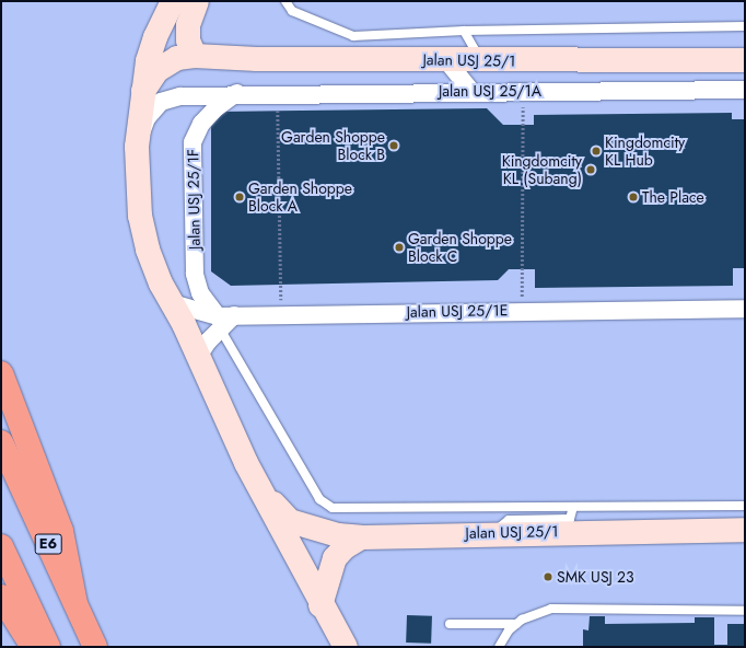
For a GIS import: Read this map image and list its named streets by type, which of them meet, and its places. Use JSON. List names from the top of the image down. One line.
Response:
{"streets":{"highway":["E6"],"street":["Jalan USJ 25/1","Jalan USJ 25/1A","Jalan USJ 25/1F","Jalan USJ 25/1E"]},"crossings":[["Jalan USJ 25/1A","Jalan USJ 25/1F"],["Jalan USJ 25/1F","Jalan USJ 25/1E"]],"places":["Garden Shoppe Block B","Kingdomcity KL Hub","Kingdomcity KL (Subang)","Garden Shoppe Block A","The Place","Garden Shoppe Block C","SMK USJ 23"]}
